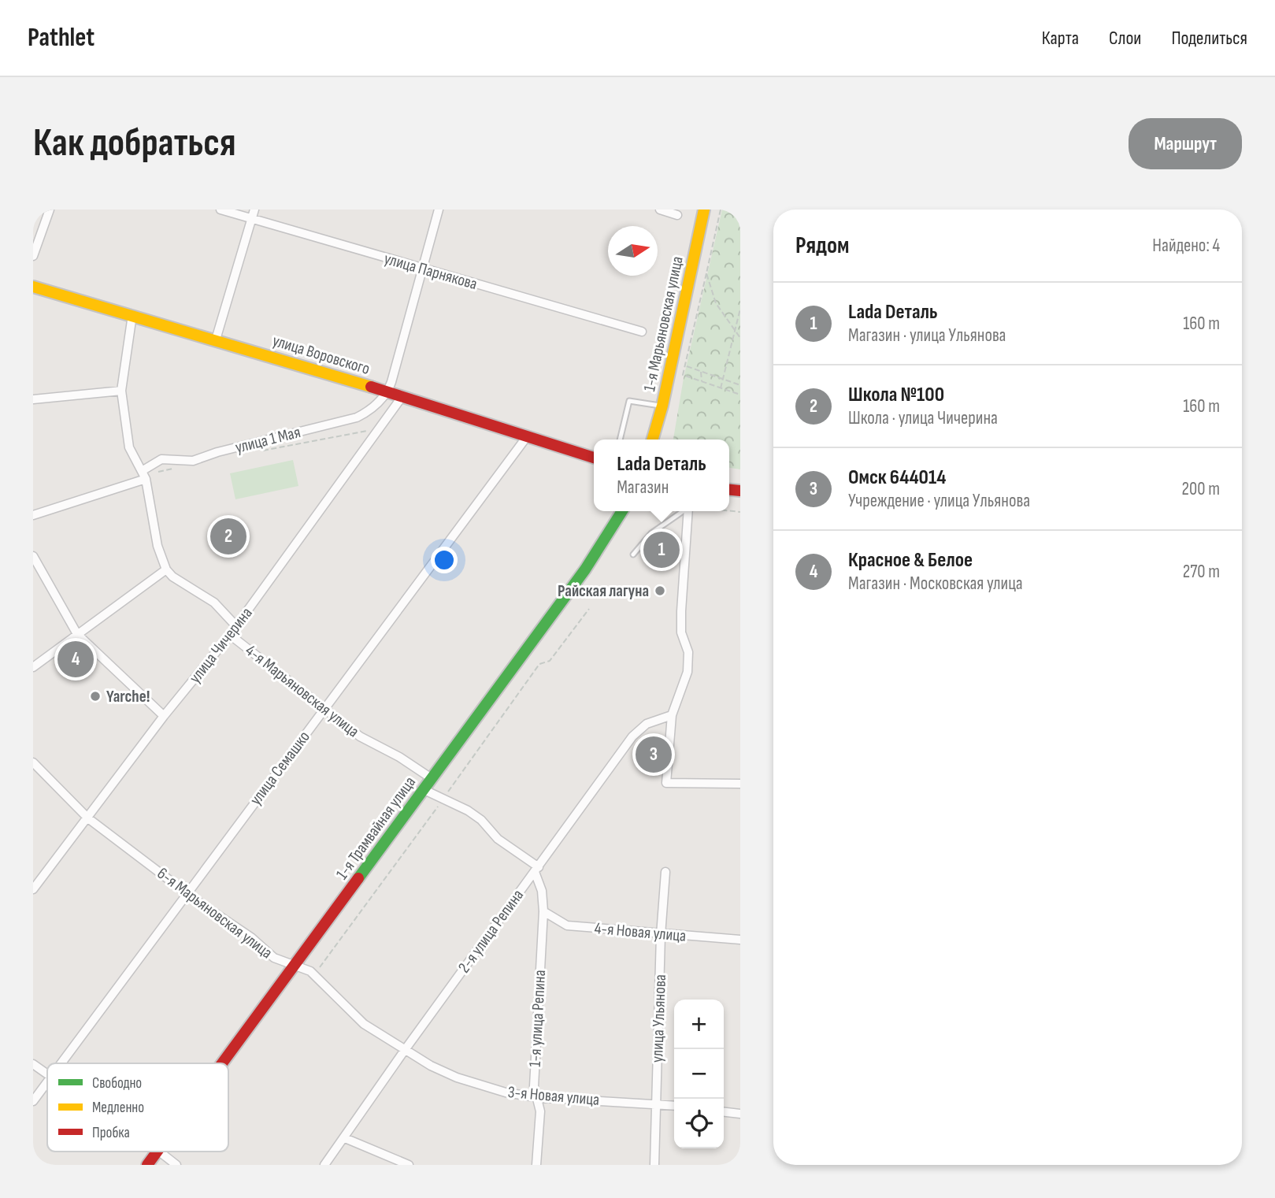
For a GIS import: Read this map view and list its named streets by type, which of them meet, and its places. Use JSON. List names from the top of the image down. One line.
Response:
{"streets":{"main road":["1-я Марьяновская улица","улица Воровского","1-я Трамвайная улица"],"street":["улица Парнякова","улица 1 Мая","улица Чичерина","4-я Марьяновская улица","улица Семашко","6-я Марьяновская улица","2-я улица Репина","4-я Новая улица","1-я улица Репина","улица Ульянова","3-я Новая улица"]},"crossings":[["улица Воровского","улица 1 Мая"],["улица Воровского","улица Чичерина"],["улица Воровского","улица Семашко"],["улица Чичерина","4-я Марьяновская улица"],["улица Чичерина","6-я Марьяновская улица"],["4-я Марьяновская улица","улица Семашко"],["4-я Марьяновская улица","1-я Трамвайная улица"],["улица Семашко","6-я Марьяновская улица"],["1-я Трамвайная улица","6-я Марьяновская улица"],["6-я Марьяновская улица","2-я улица Репина"],["6-я Марьяновская улица","3-я Новая улица"],["2-я улица Репина","1-я улица Репина"],["2-я улица Репина","3-я Новая улица"],["4-я Новая улица","1-я улица Репина"],["4-я Новая улица","улица Ульянова"],["1-я улица Репина","3-я Новая улица"],["улица Ульянова","3-я Новая улица"]],"places":["Райская лагуна","Yarche!"],"legend":["Свободно","Медленно","Пробка"],"north":"right","page":{"header":"Pathlet","nav":["Карта","Слои","Поделиться"],"buttons":"Маршрут","title":"Как добраться","heading":["Рядом","Найдено: 4"],"list":[{"mark":"1","name":"Lada Dеталь","note":"Магазин · улица Ульянова","value":"160 m"},{"mark":"2","name":"Школа №100","note":"Школа · улица Чичерина","value":"160 m"},{"mark":"3","name":"Омск 644014","note":"Учреждение · улица Ульянова","value":"200 m"},{"mark":"4","name":"Красное & Белое","note":"Магазин · Московская улица","value":"270 m"}],"popup":["Lada Dеталь","Магазин"],"pins":["2","1","4","3"],"map_buttons":["+","−"]}}
